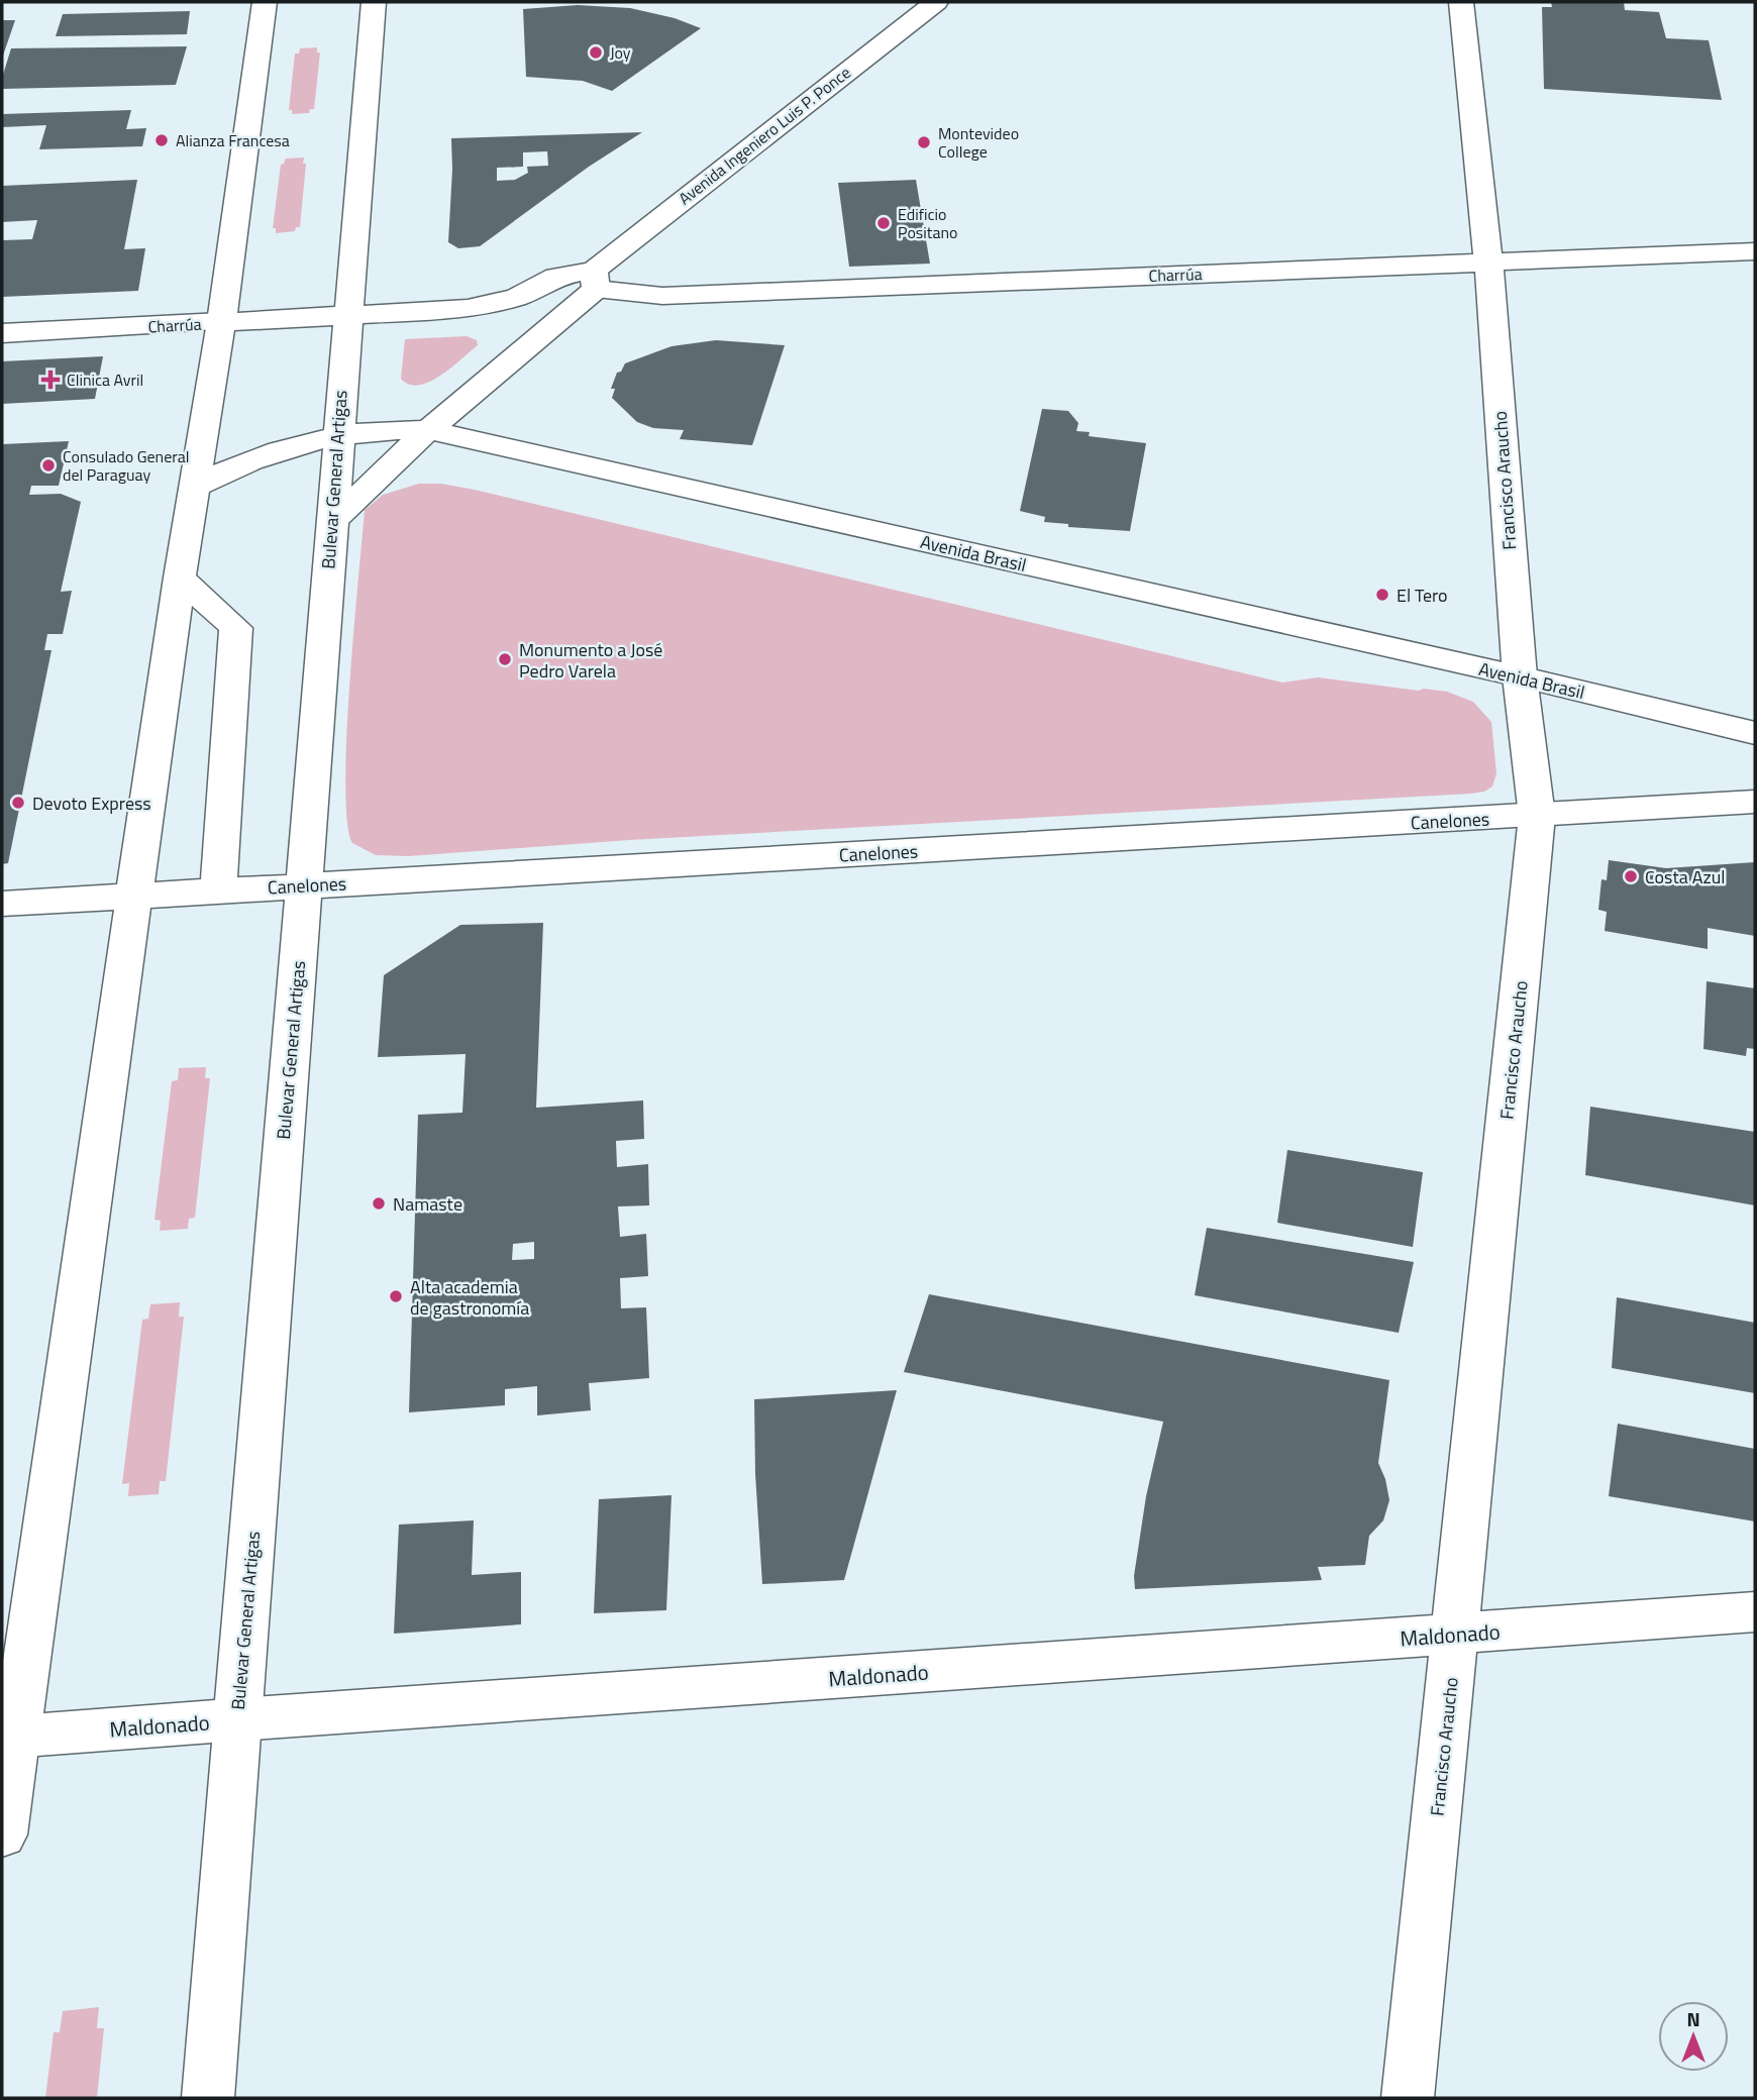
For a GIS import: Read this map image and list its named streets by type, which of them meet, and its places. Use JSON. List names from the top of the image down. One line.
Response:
{"streets":{"street":["Avenida Ingeniero Luis P. Ponce","Charrúa","Bulevar General Artigas","Francisco Araucho","Avenida Brasil","Canelones","Maldonado"]},"crossings":[["Avenida Ingeniero Luis P. Ponce","Charrúa"],["Avenida Ingeniero Luis P. Ponce","Bulevar General Artigas"],["Avenida Ingeniero Luis P. Ponce","Avenida Brasil"],["Charrúa","Bulevar General Artigas"],["Charrúa","Francisco Araucho"],["Bulevar General Artigas","Avenida Brasil"],["Bulevar General Artigas","Canelones"],["Bulevar General Artigas","Maldonado"],["Francisco Araucho","Avenida Brasil"],["Francisco Araucho","Canelones"],["Francisco Araucho","Maldonado"]],"places":{"other":["Joy","Alianza Francesa","Montevideo College","Edificio Positano","Consulado General del Paraguay","El Tero","Monumento a José Pedro Varela","Devoto Express","Costa Azul","Namaste","Alta academia de gastronomía"],"health":["Clinica Avril"]},"north":"top"}
